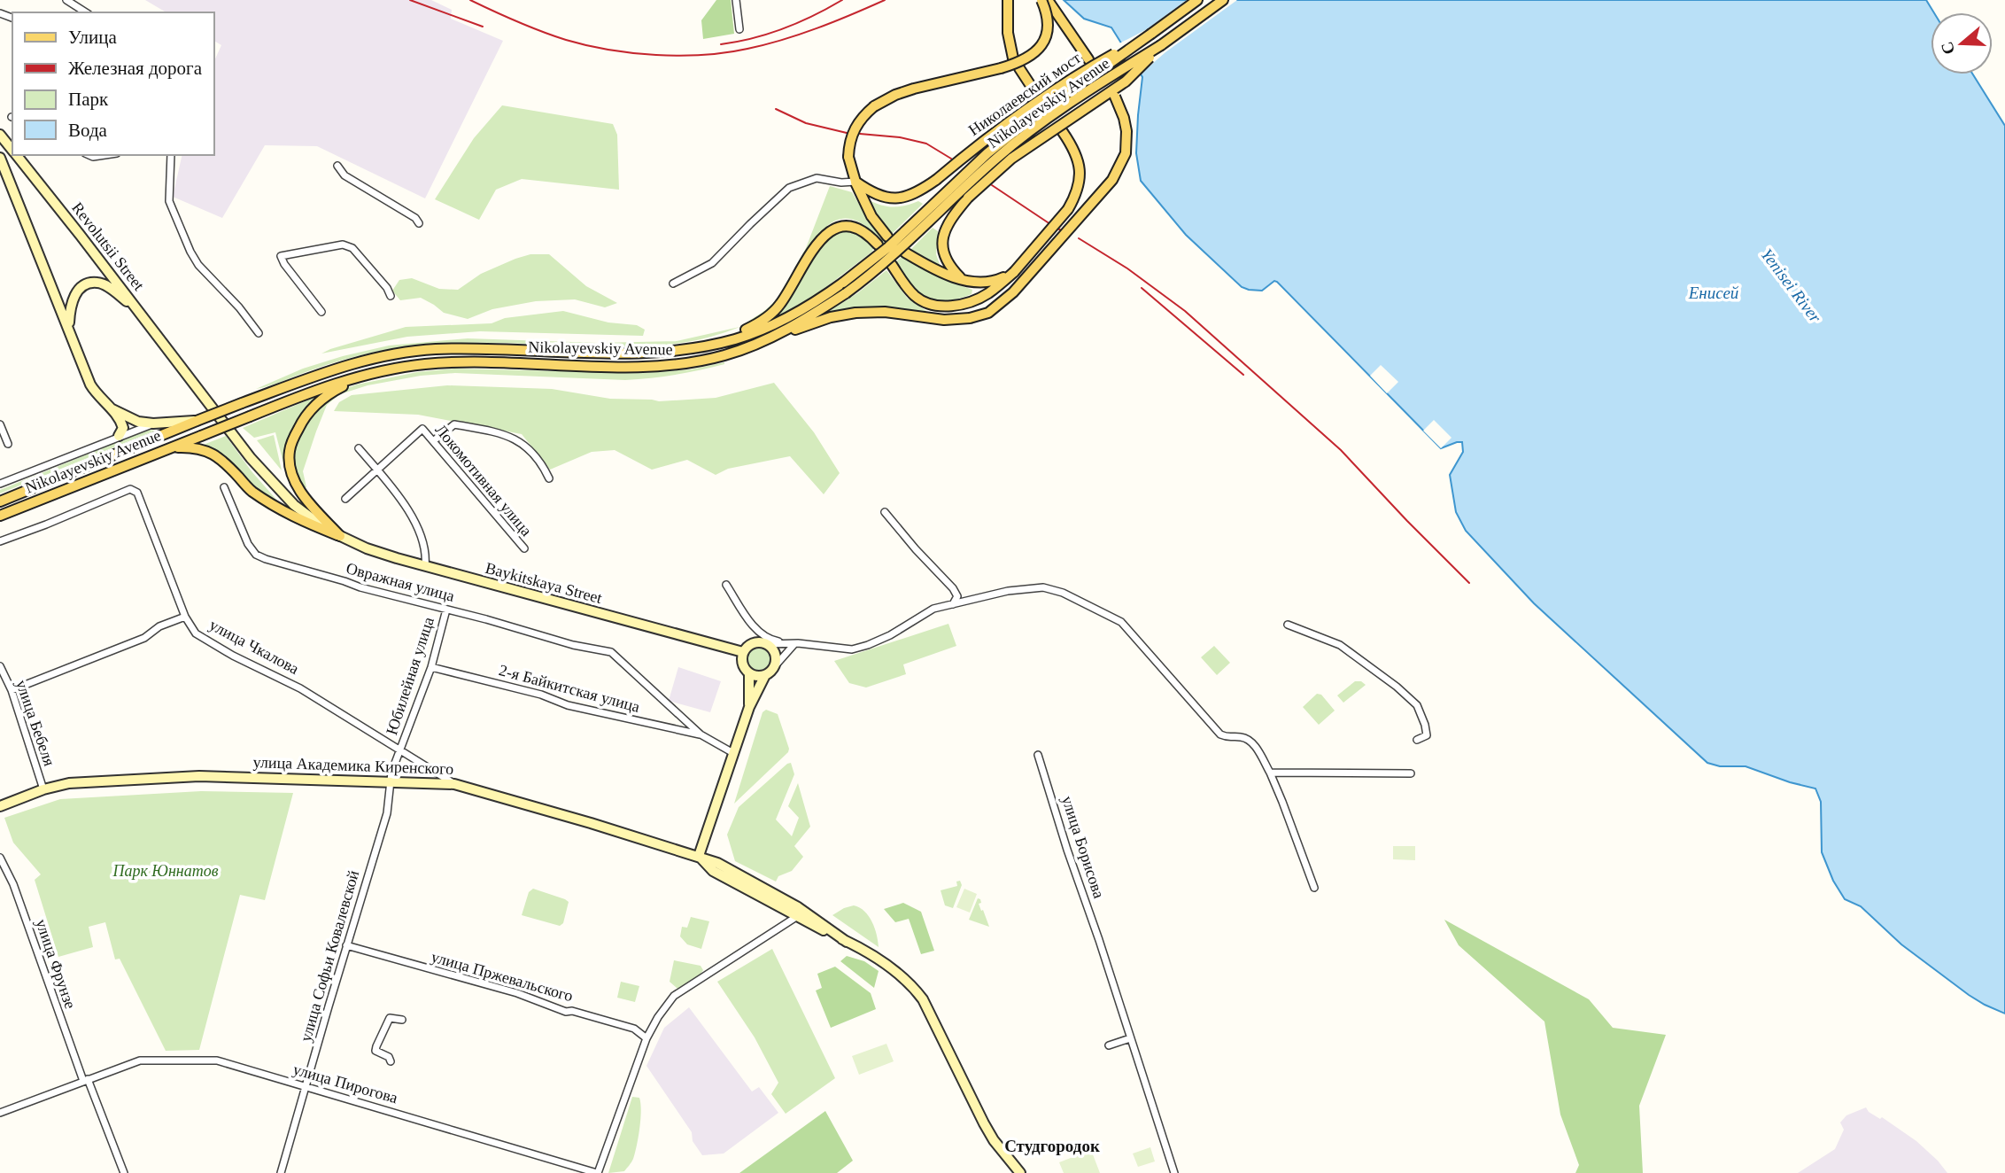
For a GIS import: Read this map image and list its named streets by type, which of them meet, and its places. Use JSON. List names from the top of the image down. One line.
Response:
{"streets":{"main road":["Николаевский мост","Nikolayevskiy Avenue","Revolutsii Street","Baykitskaya Street","улица Академика Киренского"],"street":["Локомотивная улица","Овражная улица","улица Чкалова","Юбилейная улица","2-я Байкитская улица","улица Бебеля","улица Борисова","улица Софьи Ковалевской","улица Фрунзе","улица Пржевальского","улица Пирогова"]},"crossings":[["Николаевский мост","Nikolayevskiy Avenue"],["Revolutsii Street","Baykitskaya Street"],["Овражная улица","Юбилейная улица"],["Овражная улица","2-я Байкитская улица"],["улица Чкалова","Юбилейная улица"],["улица Чкалова","улица Академика Киренского"],["Юбилейная улица","2-я Байкитская улица"],["улица Бебеля","улица Академика Киренского"],["улица Академика Киренского","улица Софьи Ковалевской"],["улица Софьи Ковалевской","улица Пржевальского"],["улица Софьи Ковалевской","улица Пирогова"],["улица Фрунзе","улица Пирогова"]],"districts":["Студгородок"],"water":["Yenisei River","Енисей"],"parks":["Парк Юннатов"],"legend":["Улица","Железная дорога","Парк","Вода"],"north":"left"}
